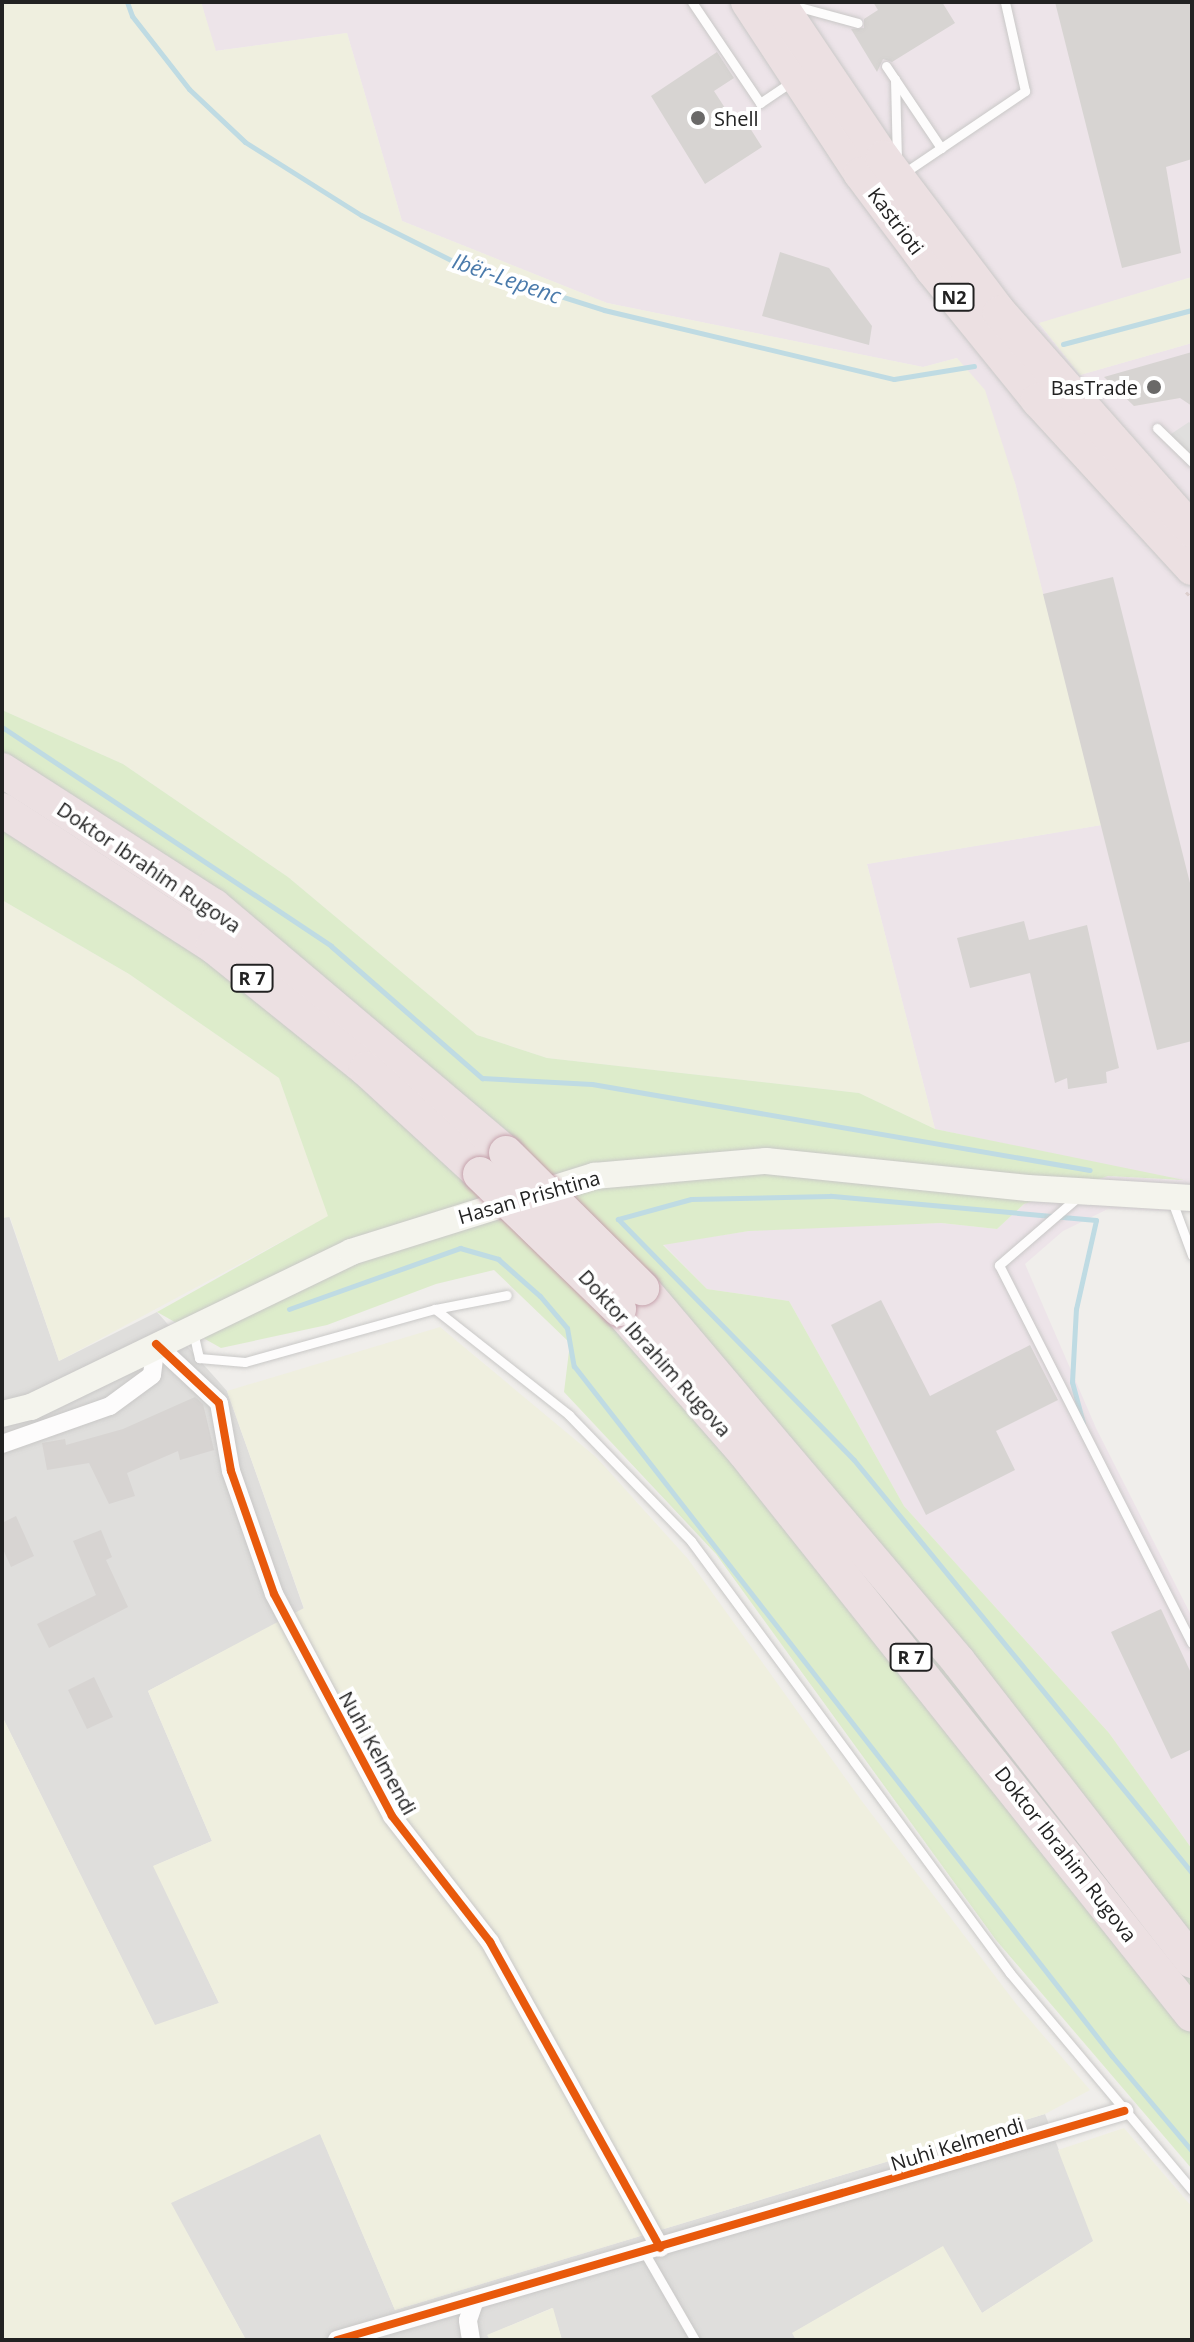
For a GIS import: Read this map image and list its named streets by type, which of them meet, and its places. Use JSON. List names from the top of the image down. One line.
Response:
{"streets":{"highway":["Kastrioti","N2","Doktor Ibrahim Rugova","R 7"],"main road":["Hasan Prishtina"],"street":["Nuhi Kelmendi"]},"crossings":[["Hasan Prishtina","Nuhi Kelmendi"]],"water":["Ibër-Lepenc"],"places":["Shell","BasTrade"]}
